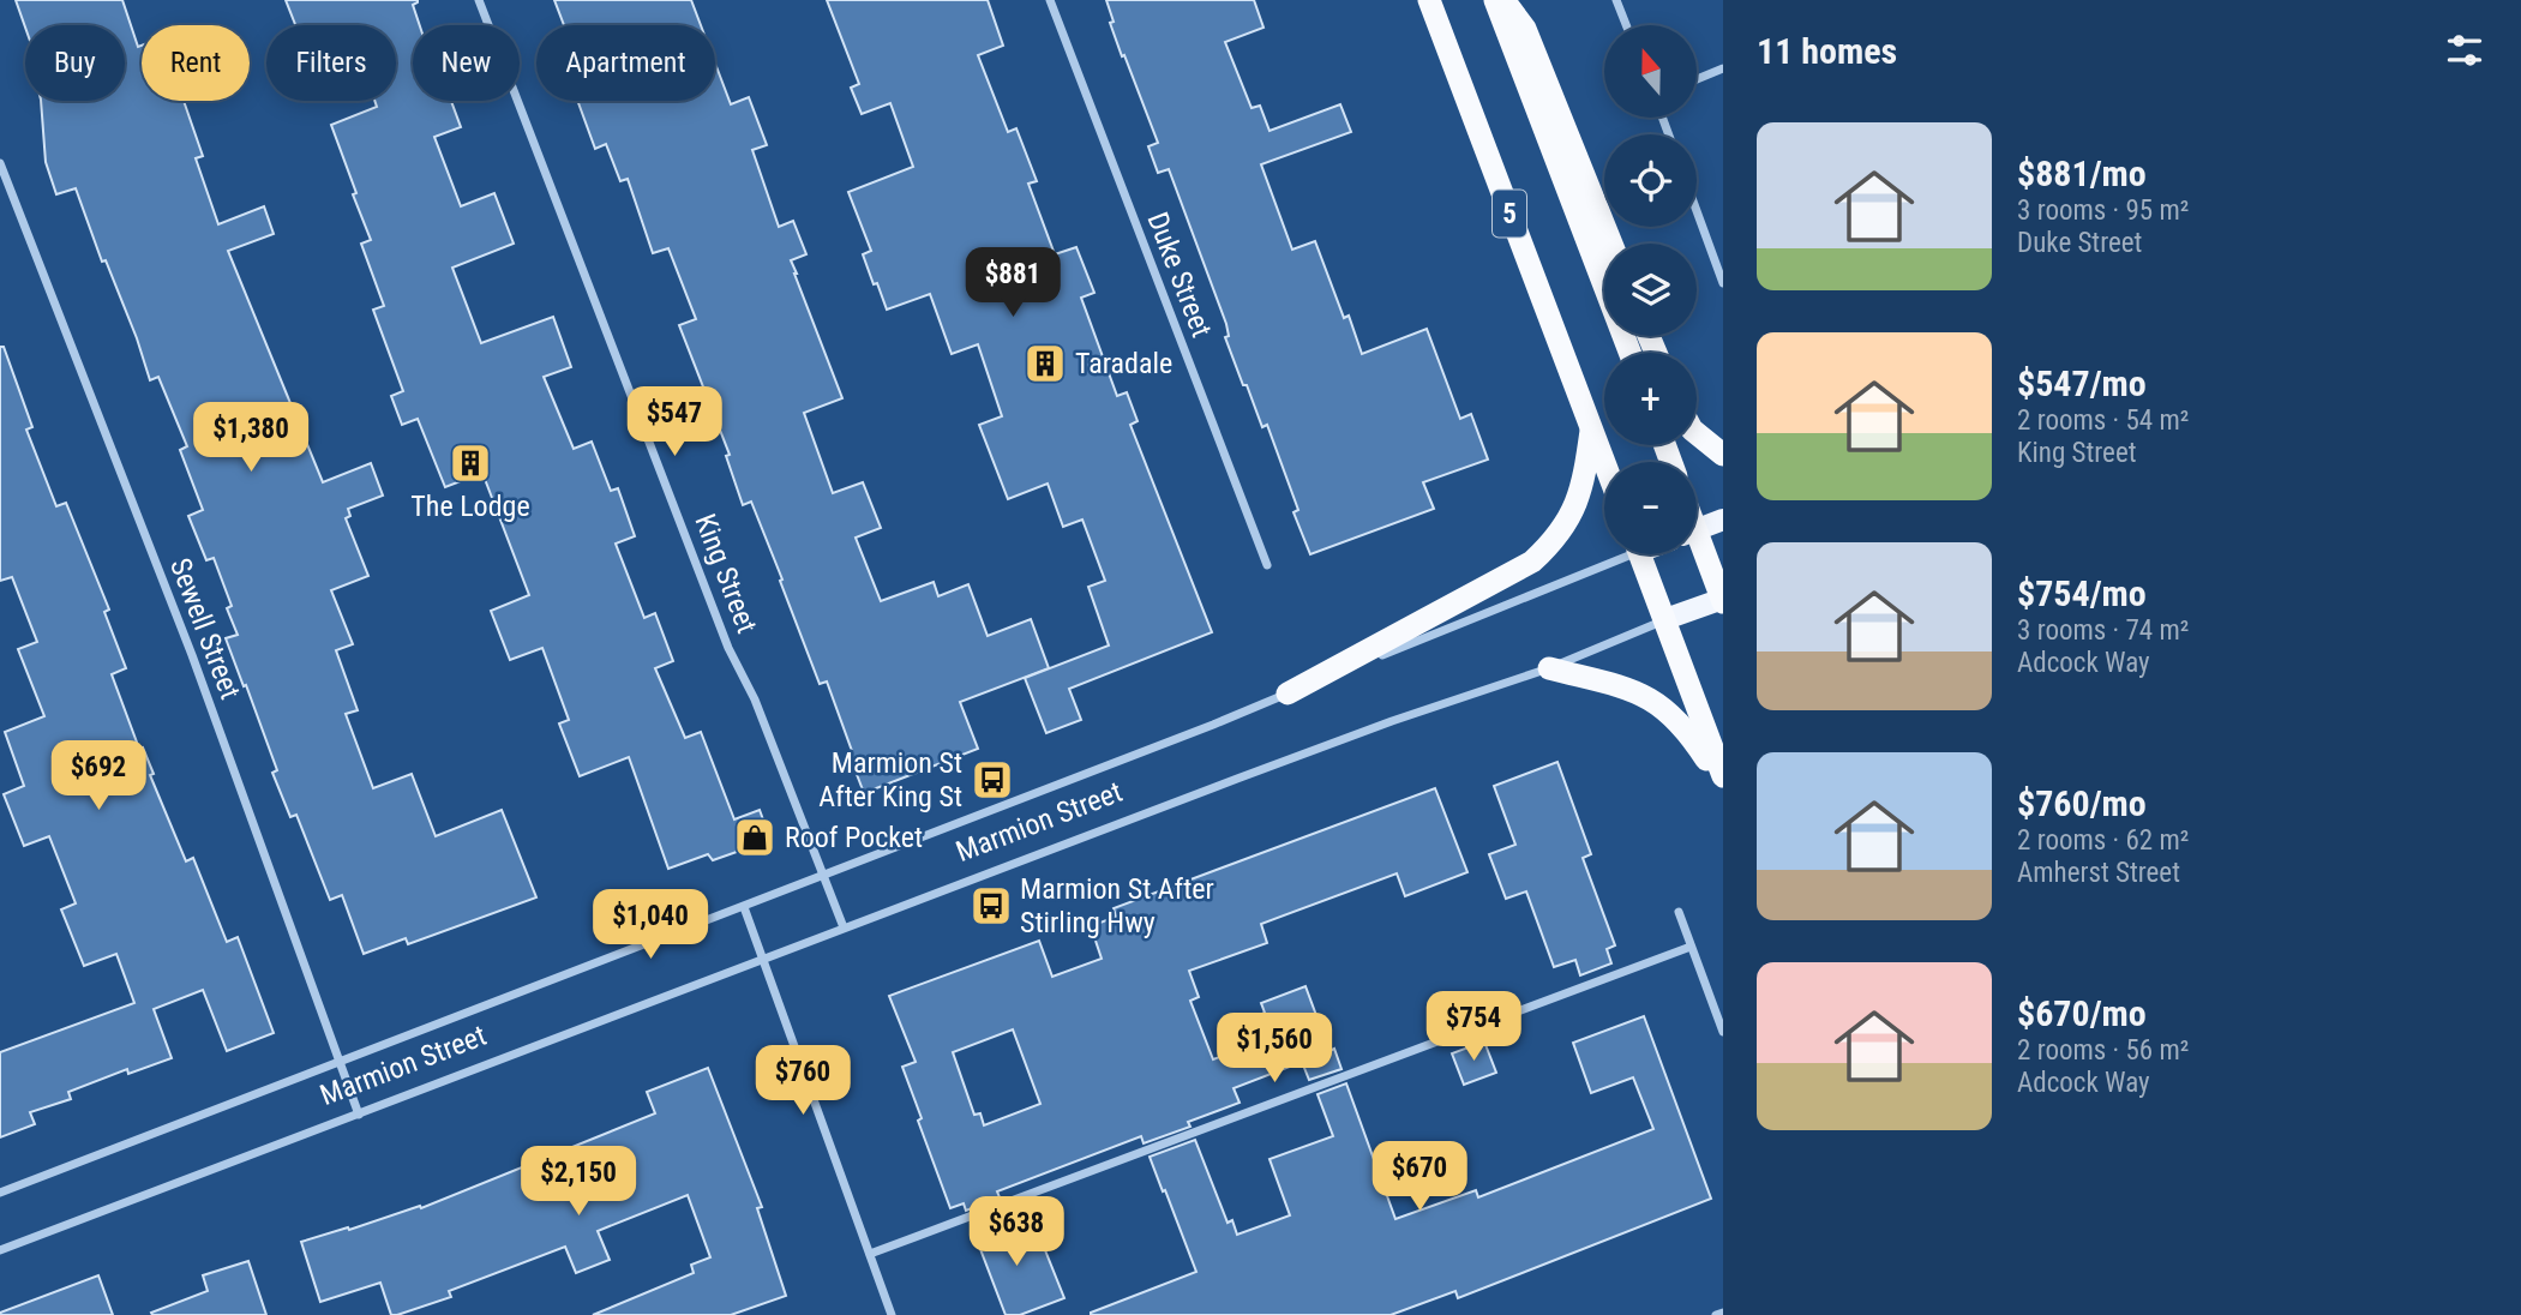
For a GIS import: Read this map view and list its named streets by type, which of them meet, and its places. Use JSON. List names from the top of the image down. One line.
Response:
{"streets":{"highway":["5"],"main road":["Marmion Street"],"street":["Duke Street","King Street","Sewell Street"]},"crossings":[["King Street","Marmion Street"],["Sewell Street","Marmion Street"]],"places":{"building":["Taradale","The Lodge"],"bus stop":["Marmion St After King St","Marmion St After Stirling Hwy"],"shop":["Roof Pocket"]},"north":"top","page":{"heading":"11 homes","map_buttons":["+","−"],"chip":["Buy","Rent","Filters","New","Apartment"],"list":[{"name":"$881/mo","note":"3 rooms · 95 m² · Duke Street"},{"name":"$547/mo","note":"2 rooms · 54 m² · King Street"},{"name":"$754/mo","note":"3 rooms · 74 m² · Adcock Way"},{"name":"$760/mo","note":"2 rooms · 62 m² · Amherst Street"},{"name":"$670/mo","note":"2 rooms · 56 m² · Adcock Way"}],"price":["$881","$547","$1,380","$692","$1,040","$754","$1,560","$760","$670","$2,150","$638"]}}
